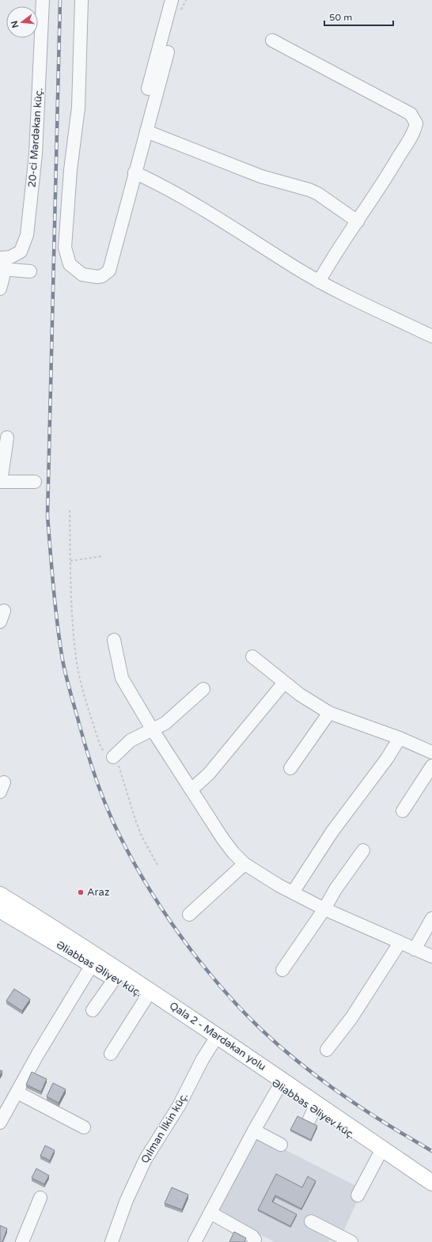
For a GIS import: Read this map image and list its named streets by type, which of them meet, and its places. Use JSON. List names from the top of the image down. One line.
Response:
{"streets":{"main road":["Əliabbas Əliyev küç.","Qala 2 - Mərdəkan yolu"],"street":["20-ci Mərdəkan küç.","Qılman İlkin küç."]},"crossings":[["Əliabbas Əliyev küç.","Qala 2 - Mərdəkan yolu"],["Əliabbas Əliyev küç.","Qılman İlkin küç."],["Qala 2 - Mərdəkan yolu","Qılman İlkin küç."]],"places":["Araz"],"scale_bar":"50 m","north":"left"}
